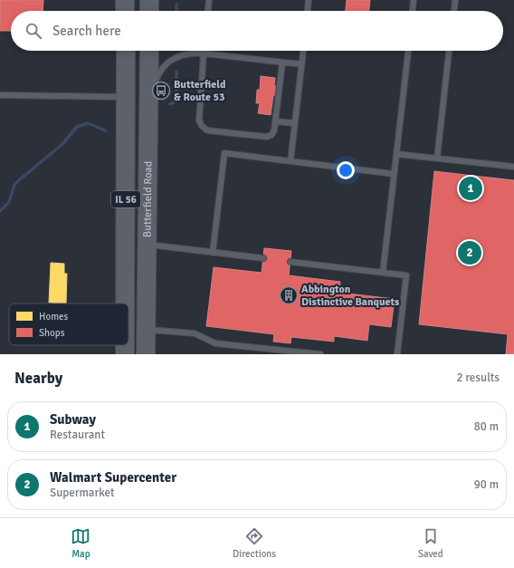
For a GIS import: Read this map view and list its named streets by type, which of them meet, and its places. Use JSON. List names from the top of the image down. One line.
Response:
{"streets":{"main road":["IL 56","Butterfield Road"]},"places":{"bus stop":["Butterfield & Route 53"],"building":["Abbington Distinctive Banquets"]},"legend":["Homes","Shops"],"page":{"search":"Search here","pins":["1","2"],"heading":["Nearby","2 results"],"list":[{"mark":"1","name":"Subway","note":"Restaurant","value":"80 m"},{"mark":"2","name":"Walmart Supercenter","note":"Supermarket","value":"90 m"}],"nav":["Map","Directions","Saved"]}}
